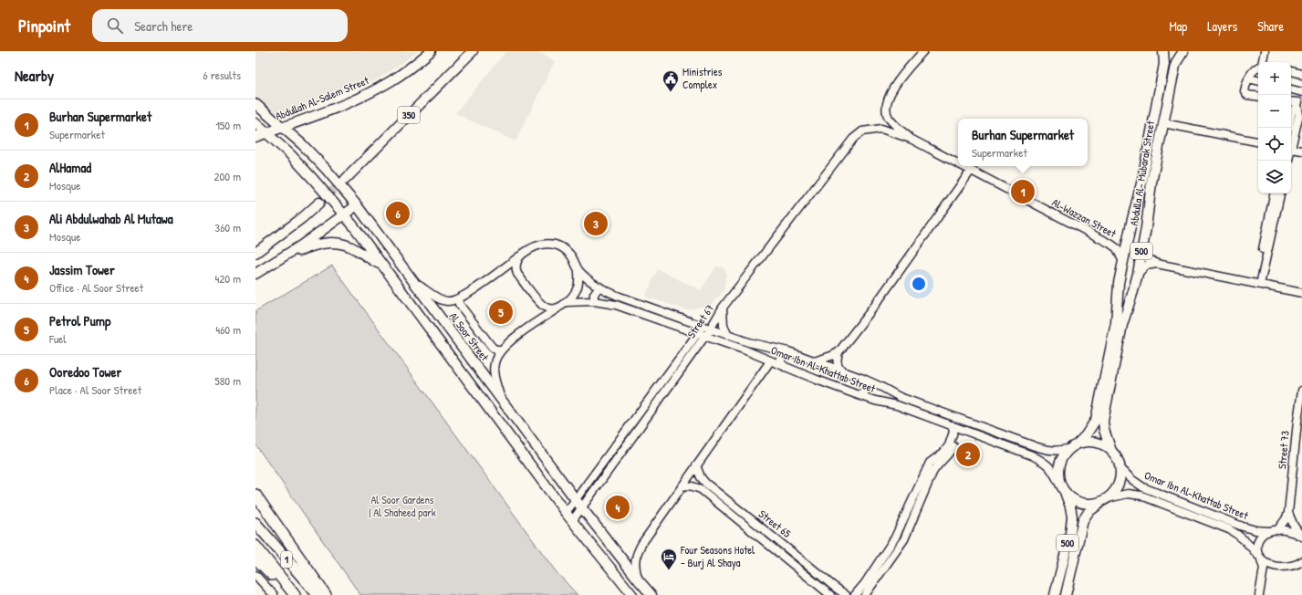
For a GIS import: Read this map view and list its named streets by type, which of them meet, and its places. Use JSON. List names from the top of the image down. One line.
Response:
{"streets":{"highway":["1"],"main road":["Abdullah Al-Salem Street","350","Abdulla Al- Mubarak Street","500","Al Soor Street"],"street":["Al-Wazzan Street","Street 67","Omar Ibn Al-Khattab Street","Street 73","Street 65"]},"crossings":[["Abdullah Al-Salem Street","Al Soor Street"],["Abdulla Al- Mubarak Street","Al-Wazzan Street"],["Abdulla Al- Mubarak Street","500"],["Abdulla Al- Mubarak Street","Omar Ibn Al-Khattab Street"],["Al-Wazzan Street","Street 67"],["500","Omar Ibn Al-Khattab Street"],["Street 67","Al Soor Street"],["Street 67","Omar Ibn Al-Khattab Street"],["Omar Ibn Al-Khattab Street","Street 73"]],"parks":["Al Soor Gardens | Al Shaheed park"],"places":{"public building":["Ministries Complex"],"hotel":["Four Seasons Hotel - Burj Al Shaya"]},"page":{"header":"Pinpoint","search":"Search here","nav":["Map","Layers","Share"],"heading":["Nearby","6 results"],"map_buttons":["+","−"],"list":[{"mark":"1","name":"Burhan Supermarket","note":"Supermarket","value":"150 m"},{"mark":"2","name":"AlHamad","note":"Mosque","value":"200 m"},{"mark":"3","name":"Ali Abdulwahab Al Mutawa","note":"Mosque","value":"360 m"},{"mark":"4","name":"Jassim Tower","note":"Office · Al Soor Street","value":"420 m"},{"mark":"5","name":"Petrol Pump","note":"Fuel","value":"460 m"},{"mark":"6","name":"Ooredoo Tower","note":"Place · Al Soor Street","value":"580 m"}],"popup":["Burhan Supermarket","Supermarket"],"pins":["1","6","3","5","2","4"]}}
